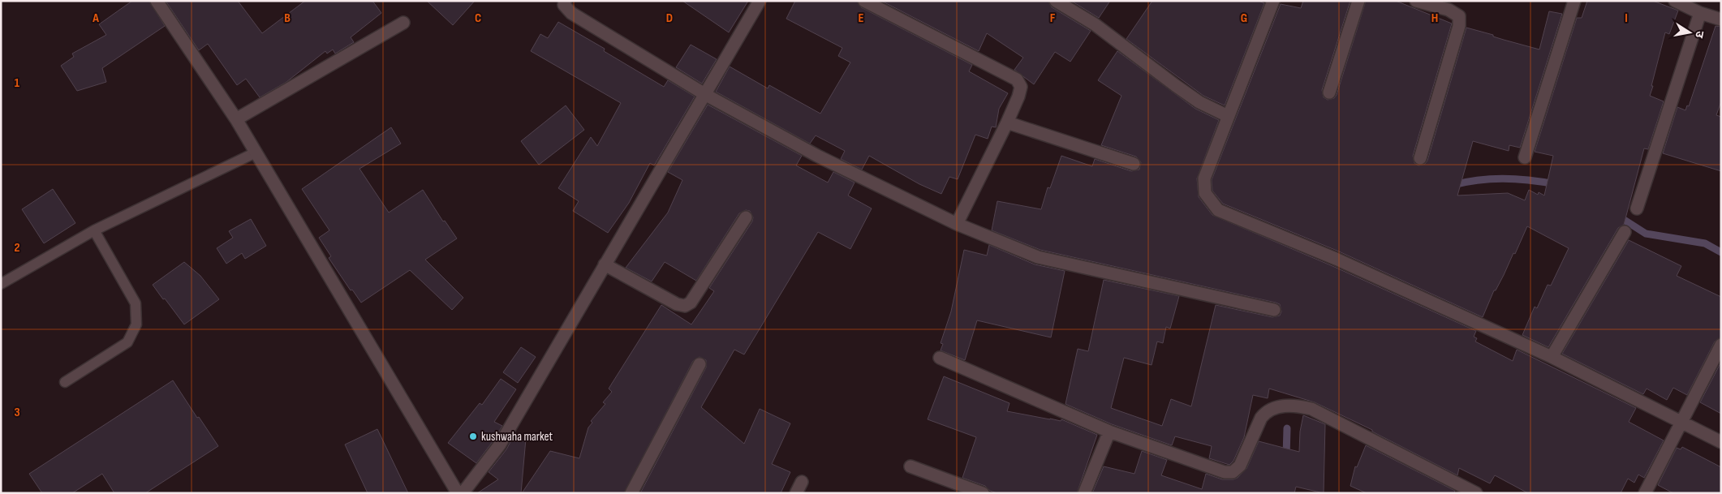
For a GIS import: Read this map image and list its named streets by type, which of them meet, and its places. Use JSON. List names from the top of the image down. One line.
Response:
{"places":["kushwaha market"],"north":"right","grid":{"columns":["A","B","C","D","E","F","G","H","I"],"rows":["1","2","3"]}}
